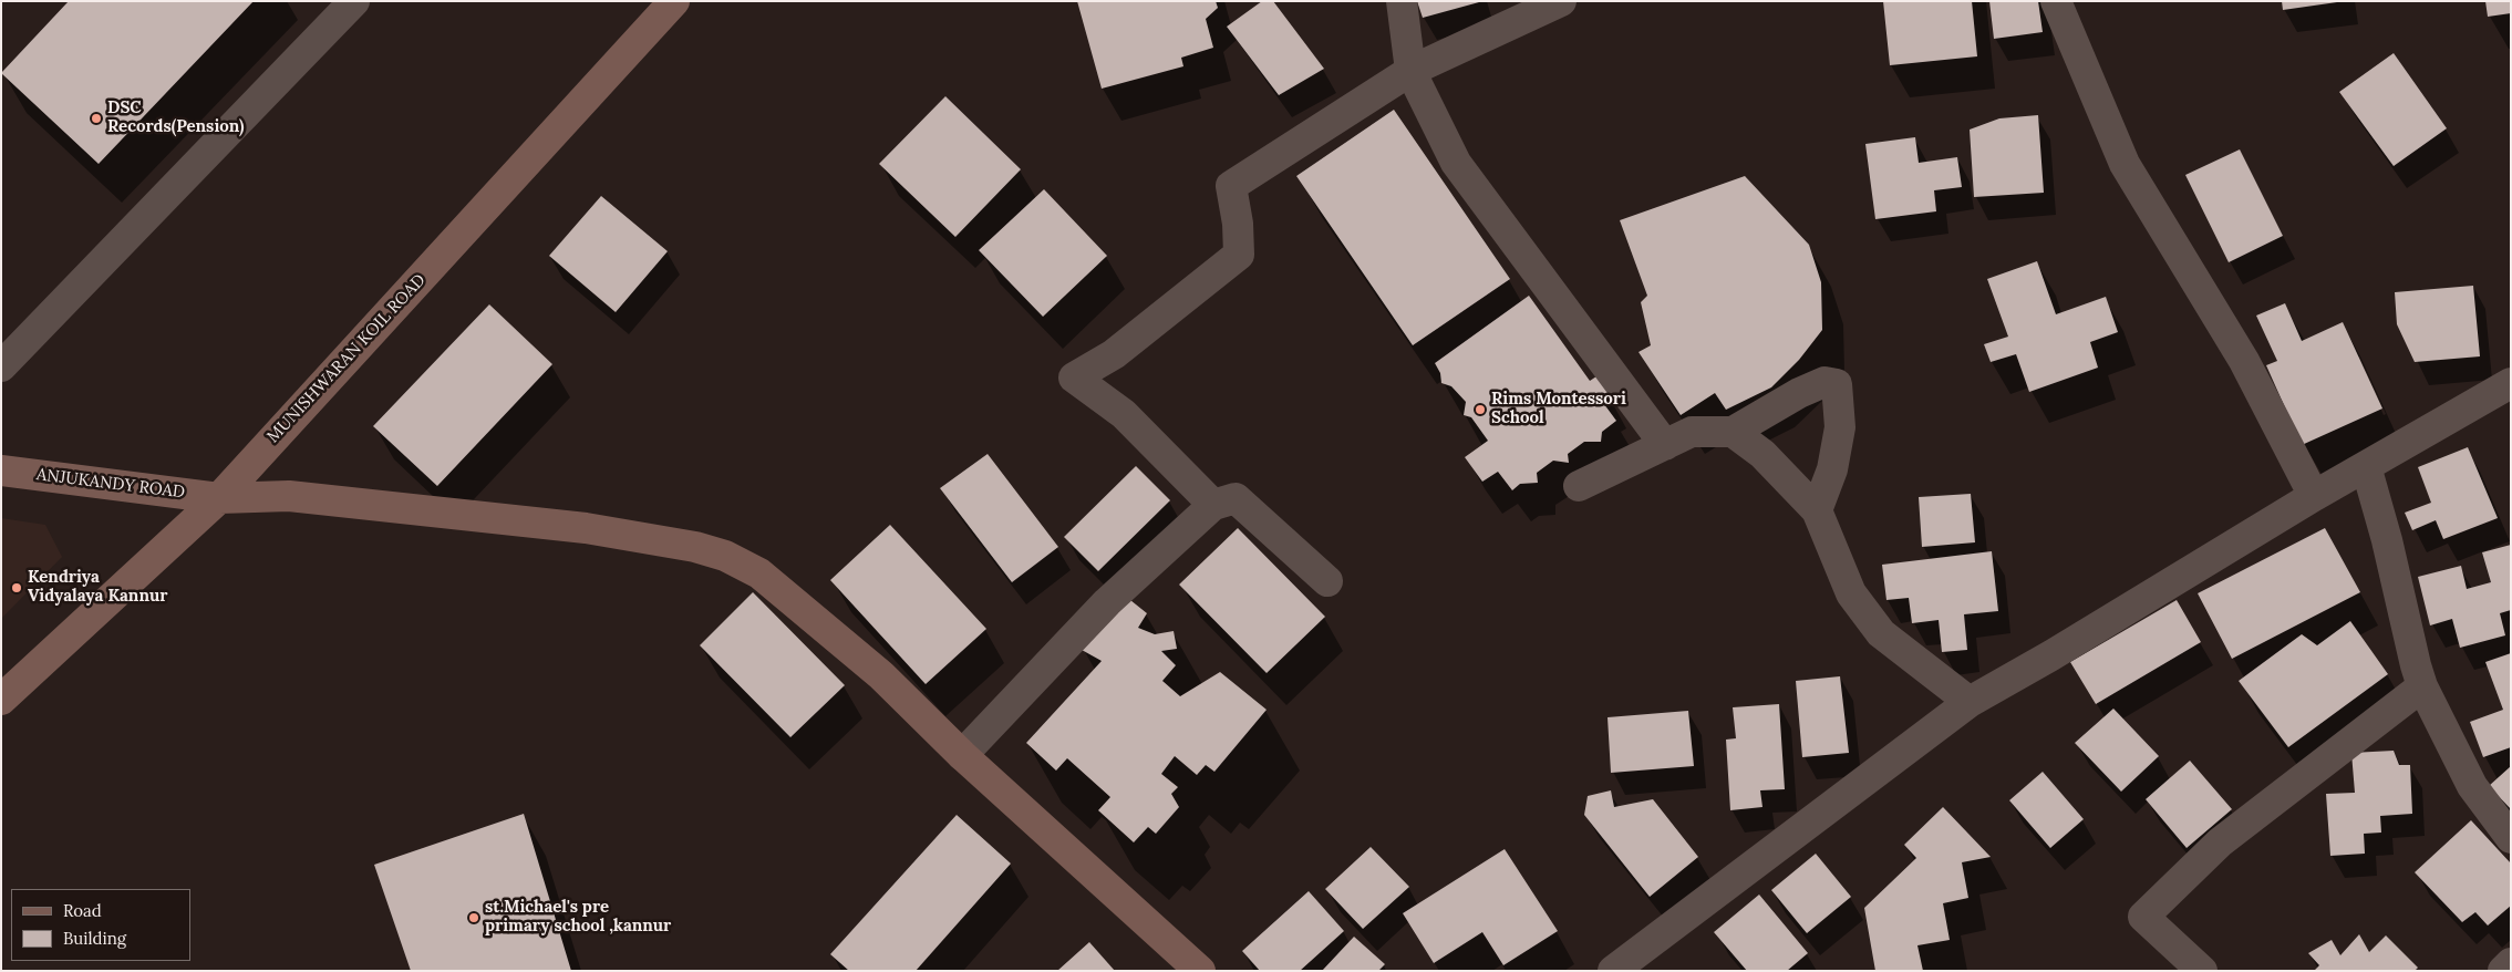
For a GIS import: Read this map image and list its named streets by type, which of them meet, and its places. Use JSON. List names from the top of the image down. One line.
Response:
{"streets":{"main road":["MUNISHWARAN KOIL ROAD","ANJUKANDY ROAD"]},"crossings":[["MUNISHWARAN KOIL ROAD","ANJUKANDY ROAD"]],"places":["DSC Records(Pension)","Rims Montessori School","Kendriya Vidyalaya Kannur","st.Michael's pre primary school ,kannur"],"legend":["Road","Building"]}
